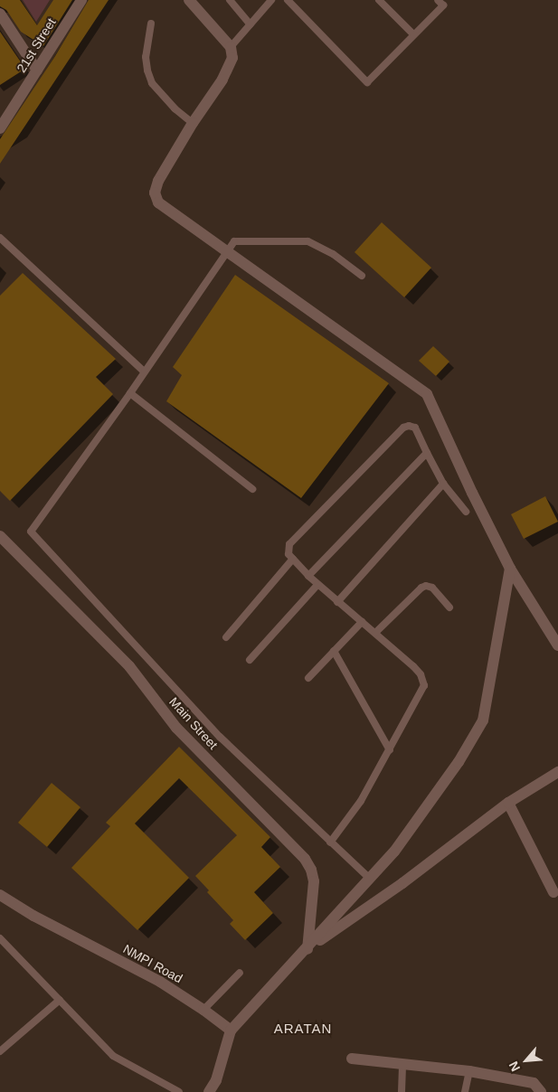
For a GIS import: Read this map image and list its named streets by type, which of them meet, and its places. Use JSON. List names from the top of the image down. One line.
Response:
{"streets":{"street":["21st Street","Main Street","NMPI Road"]},"districts":["ARATAN"],"north":"bottom left"}
